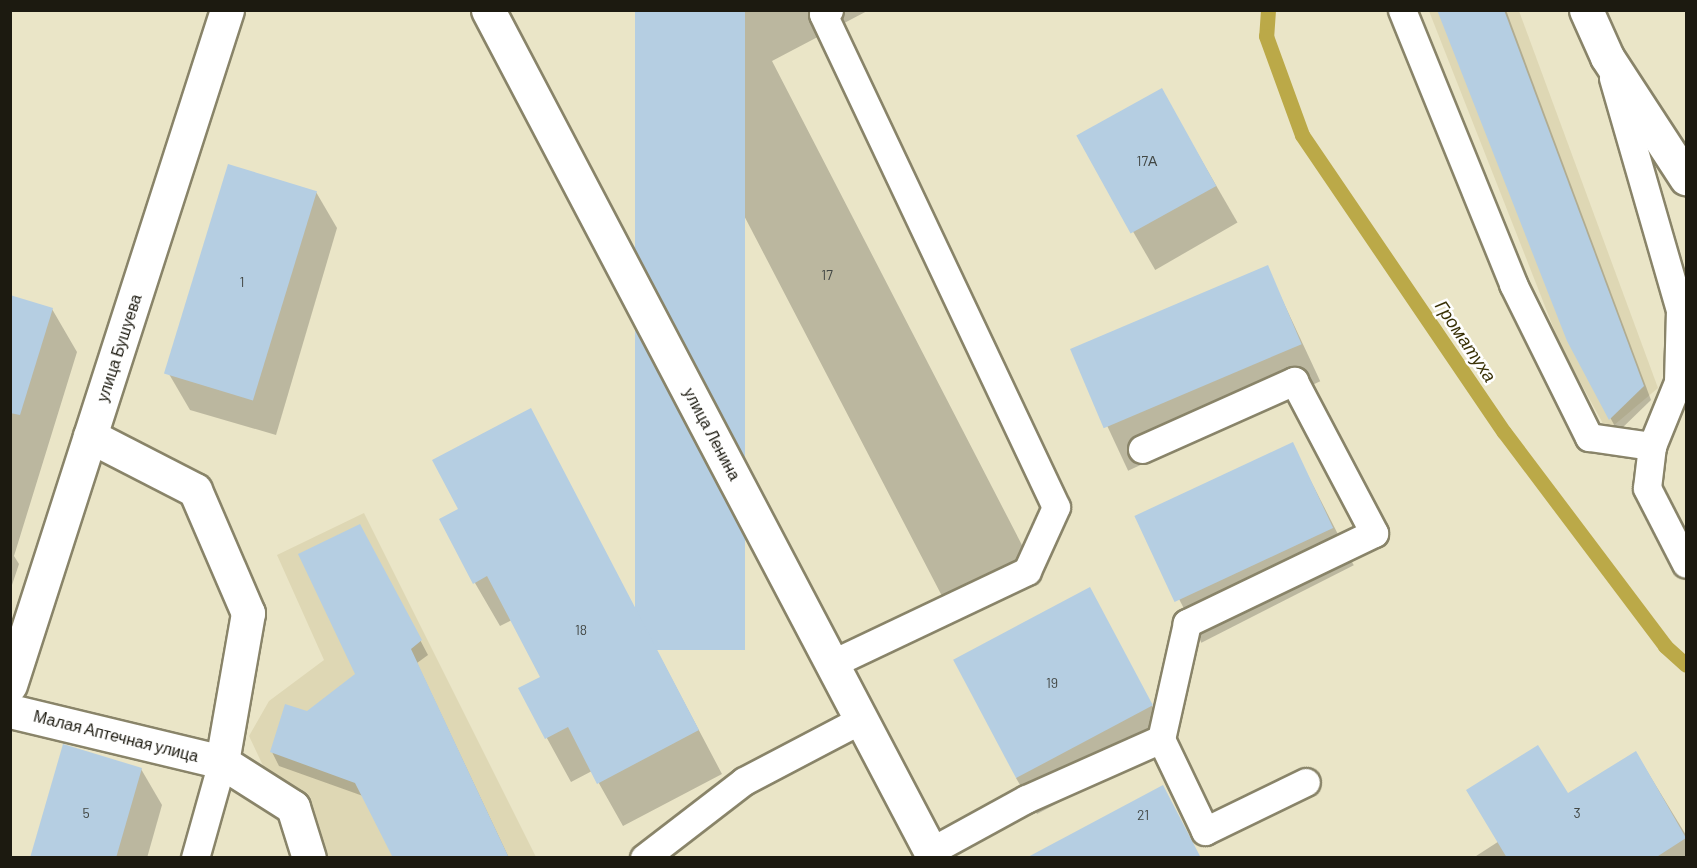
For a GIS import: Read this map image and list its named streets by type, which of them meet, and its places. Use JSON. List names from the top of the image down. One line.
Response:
{"streets":{"street":["улица Бушуева","улица Ленина","Малая Аптечная улица"]},"crossings":[["улица Бушуева","Малая Аптечная улица"]],"water":["Громатуха"],"house_numbers":["17А","17","1","18","19","5","3","21"]}
